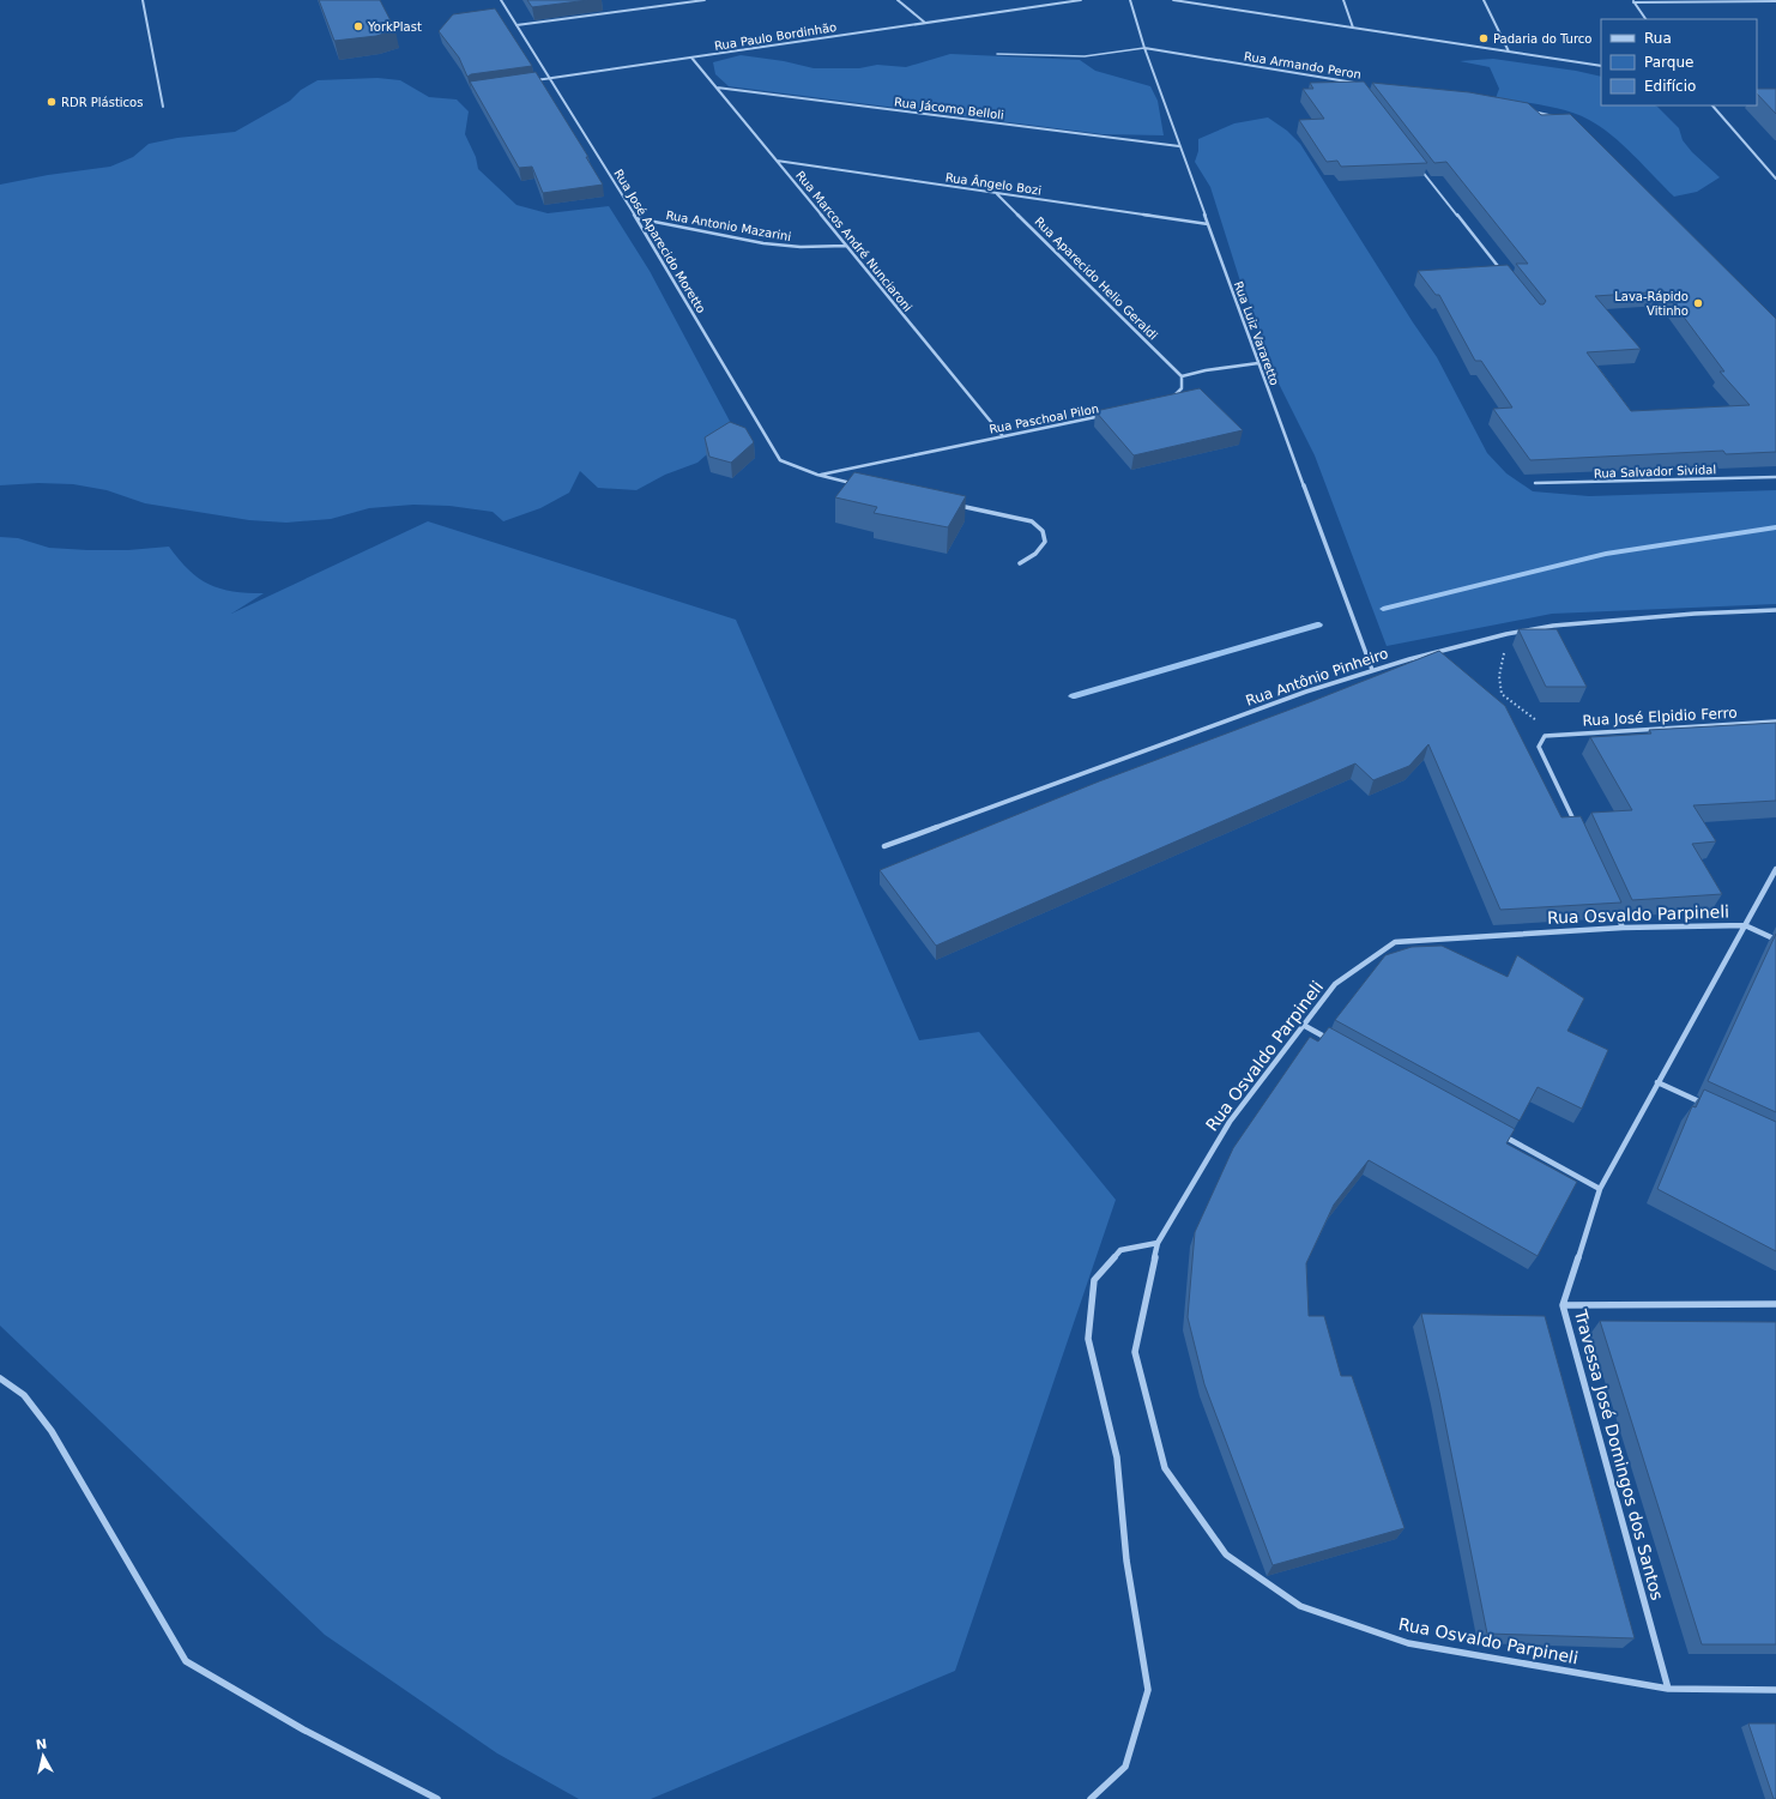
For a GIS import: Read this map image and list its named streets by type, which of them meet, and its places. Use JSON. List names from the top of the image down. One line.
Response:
{"streets":{"street":["Rua Paulo Bordinhão","Rua Armando Peron","Rua Jácomo Belloli","Rua Ângelo Bozi","Rua Antonio Mazarini","Rua José Aparecido Moretto","Rua Marcos André Nunciaroni","Rua Aparecido Helio Geraldi","Rua Luiz Vararetto","Rua Paschoal Pilon","Rua Salvador Sividal","Rua Antônio Pinheiro","Rua José Elpidio Ferro","Rua Osvaldo Parpineli","Travessa José Domingos dos Santos"]},"crossings":[["Rua Paulo Bordinhão","Rua José Aparecido Moretto"],["Rua Paulo Bordinhão","Rua Marcos André Nunciaroni"],["Rua Armando Peron","Rua Luiz Vararetto"],["Rua Jácomo Belloli","Rua Marcos André Nunciaroni"],["Rua Jácomo Belloli","Rua Luiz Vararetto"],["Rua Ângelo Bozi","Rua Marcos André Nunciaroni"],["Rua Ângelo Bozi","Rua Aparecido Helio Geraldi"],["Rua Ângelo Bozi","Rua Luiz Vararetto"],["Rua Antonio Mazarini","Rua José Aparecido Moretto"],["Rua Antonio Mazarini","Rua Marcos André Nunciaroni"],["Rua José Aparecido Moretto","Rua Paschoal Pilon"],["Rua Marcos André Nunciaroni","Rua Paschoal Pilon"],["Rua Luiz Vararetto","Rua Antônio Pinheiro"],["Rua Osvaldo Parpineli","Travessa José Domingos dos Santos"]],"places":["YorkPlast","Padaria do Turco","RDR Plásticos","Lava-Rápido Vitinho"],"legend":["Rua","Parque","Edifício"],"north":"top"}
